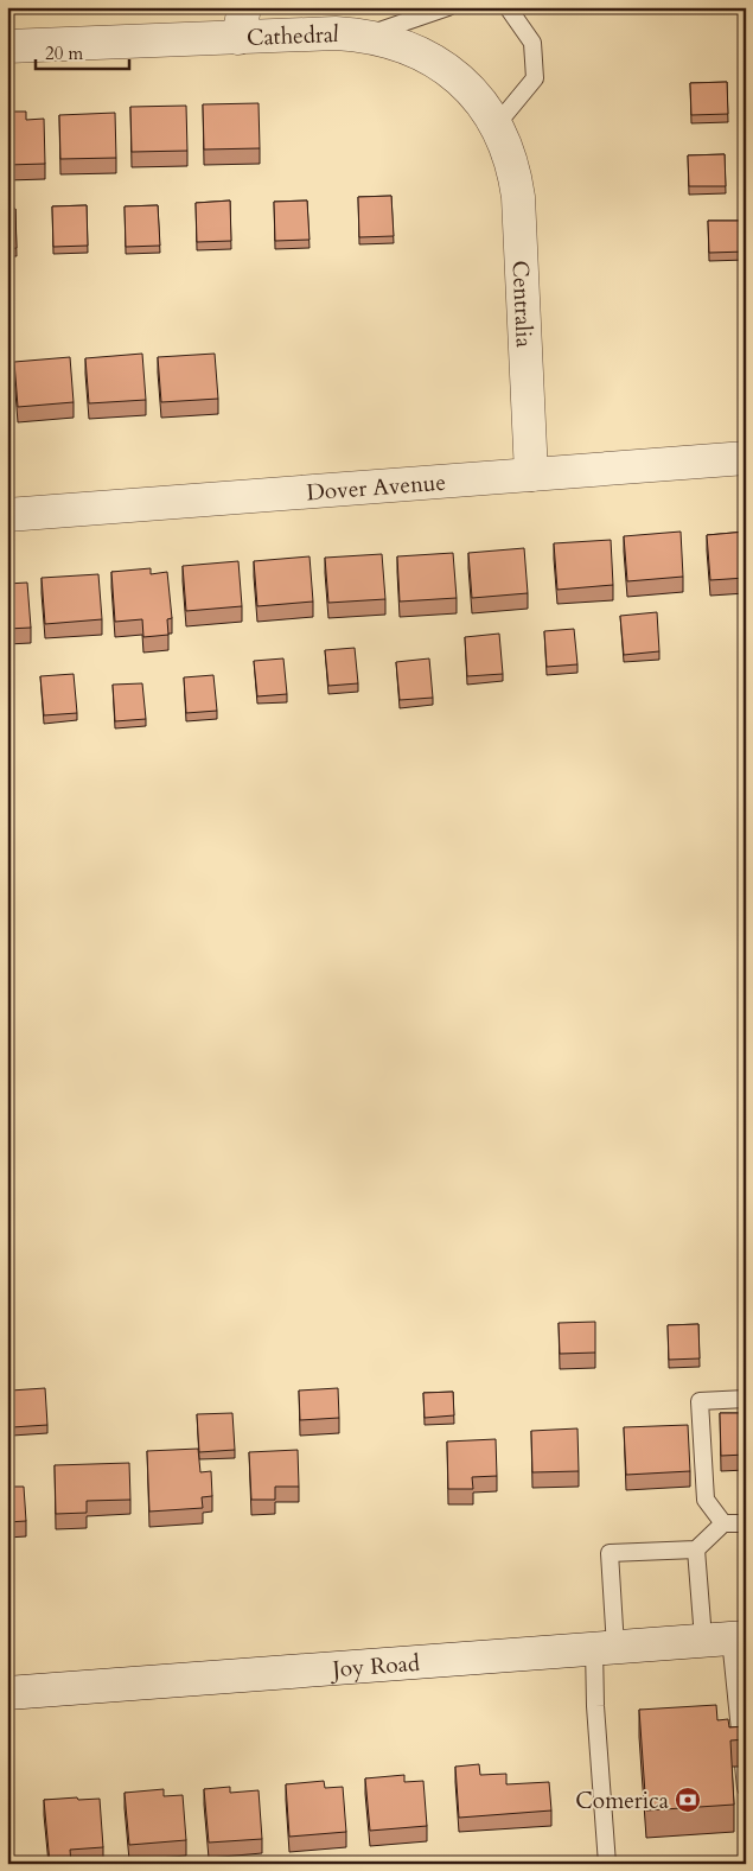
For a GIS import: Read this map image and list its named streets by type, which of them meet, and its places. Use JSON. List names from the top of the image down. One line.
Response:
{"streets":{"street":["Cathedral","Centralia","Dover Avenue","Joy Road"]},"crossings":[["Cathedral","Centralia"],["Centralia","Dover Avenue"]],"places":{"bank":["Comerica"]},"scale_bar":"20 m"}
